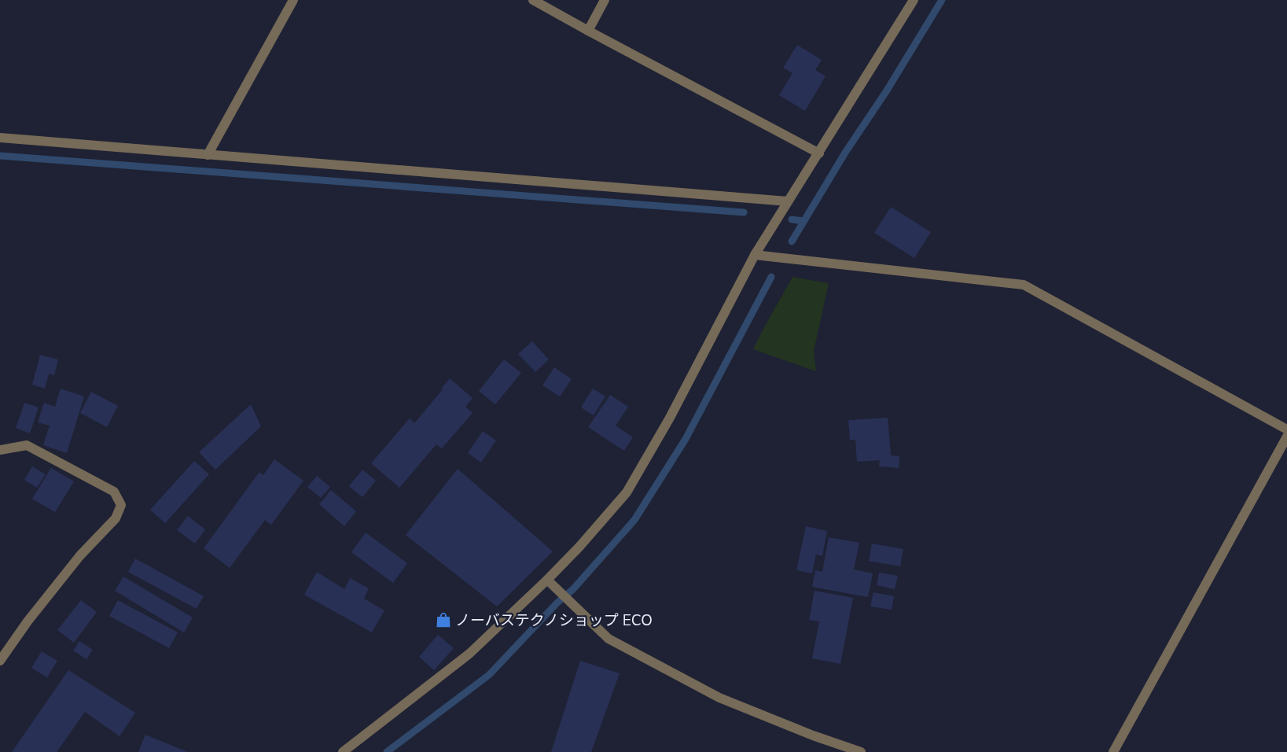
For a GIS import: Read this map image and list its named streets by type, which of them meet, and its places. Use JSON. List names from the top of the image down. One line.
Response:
{"places":{"shop":["ノーバステクノショップ ECO"]}}
